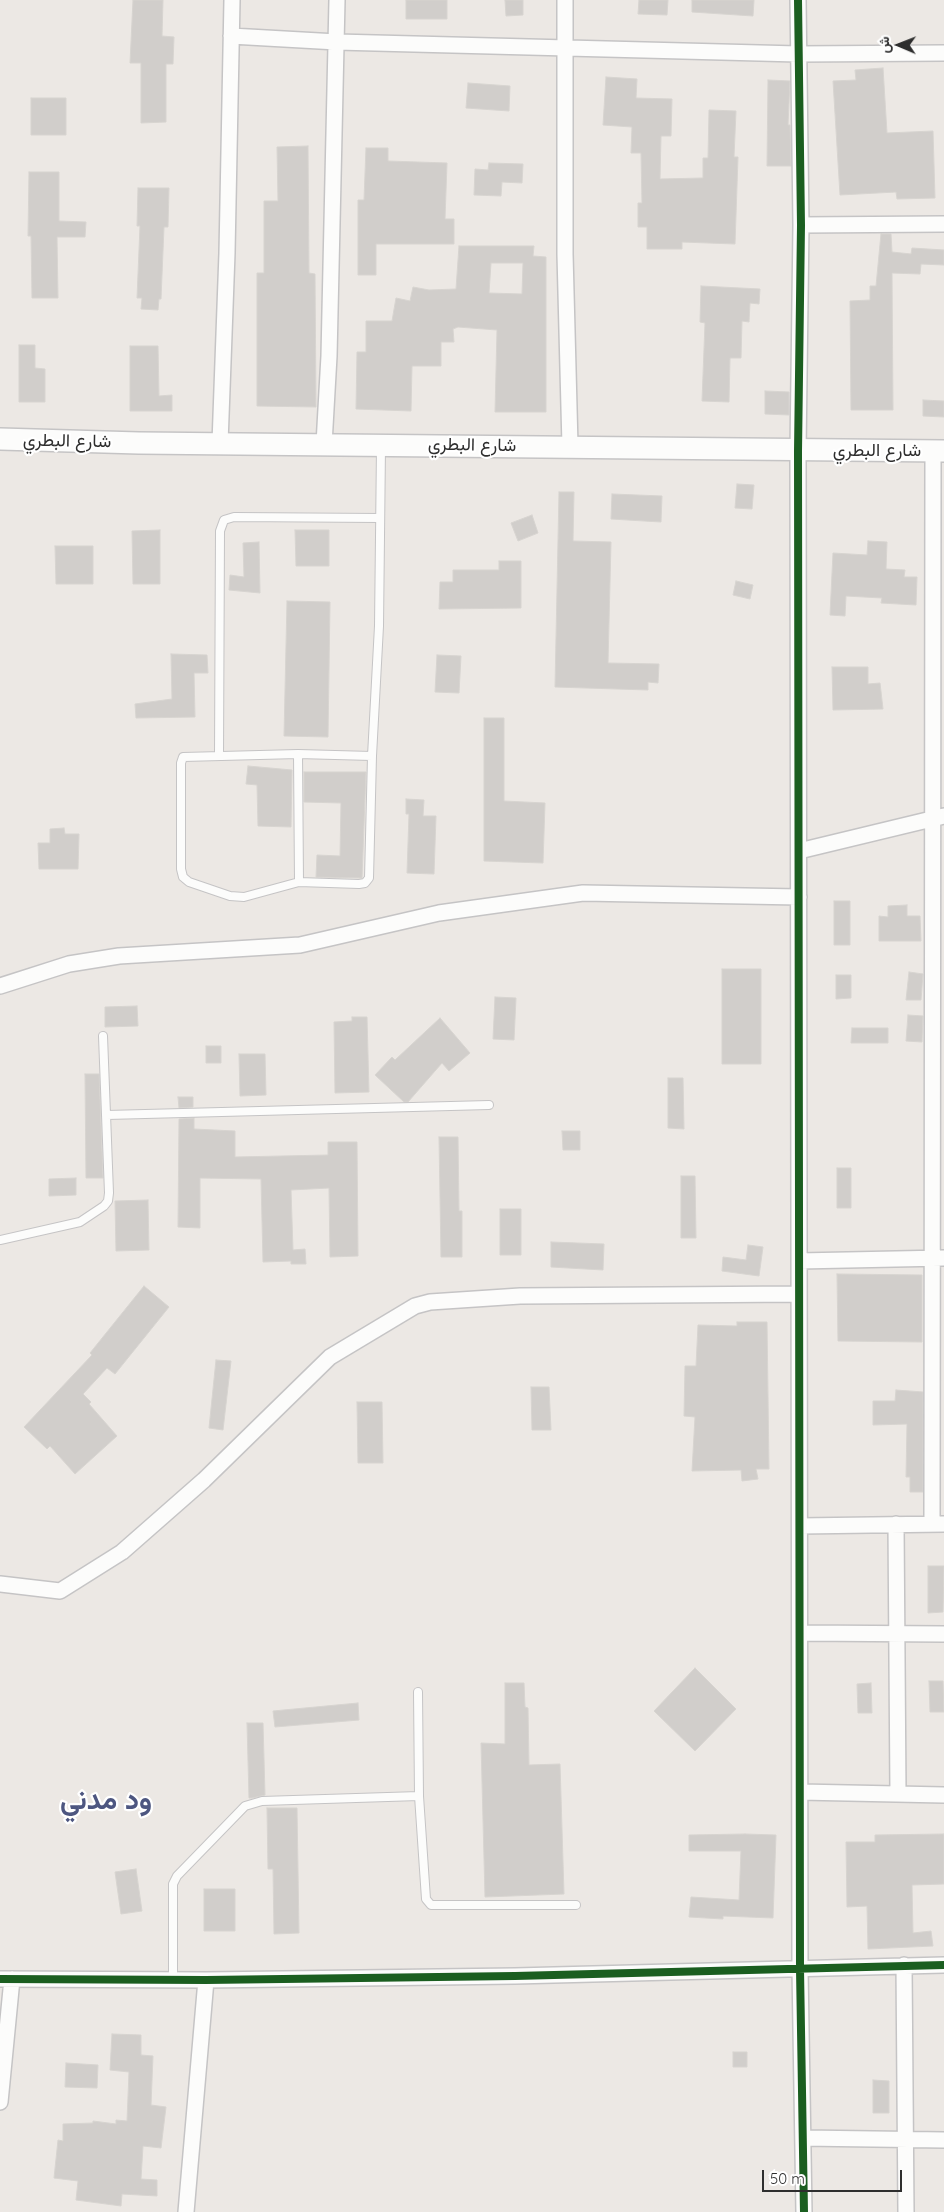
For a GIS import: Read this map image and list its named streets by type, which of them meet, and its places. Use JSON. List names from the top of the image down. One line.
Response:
{"streets":{"main road":["شارع البطري"]},"districts":["ود مدني"],"scale_bar":"50 m","north":"left"}
